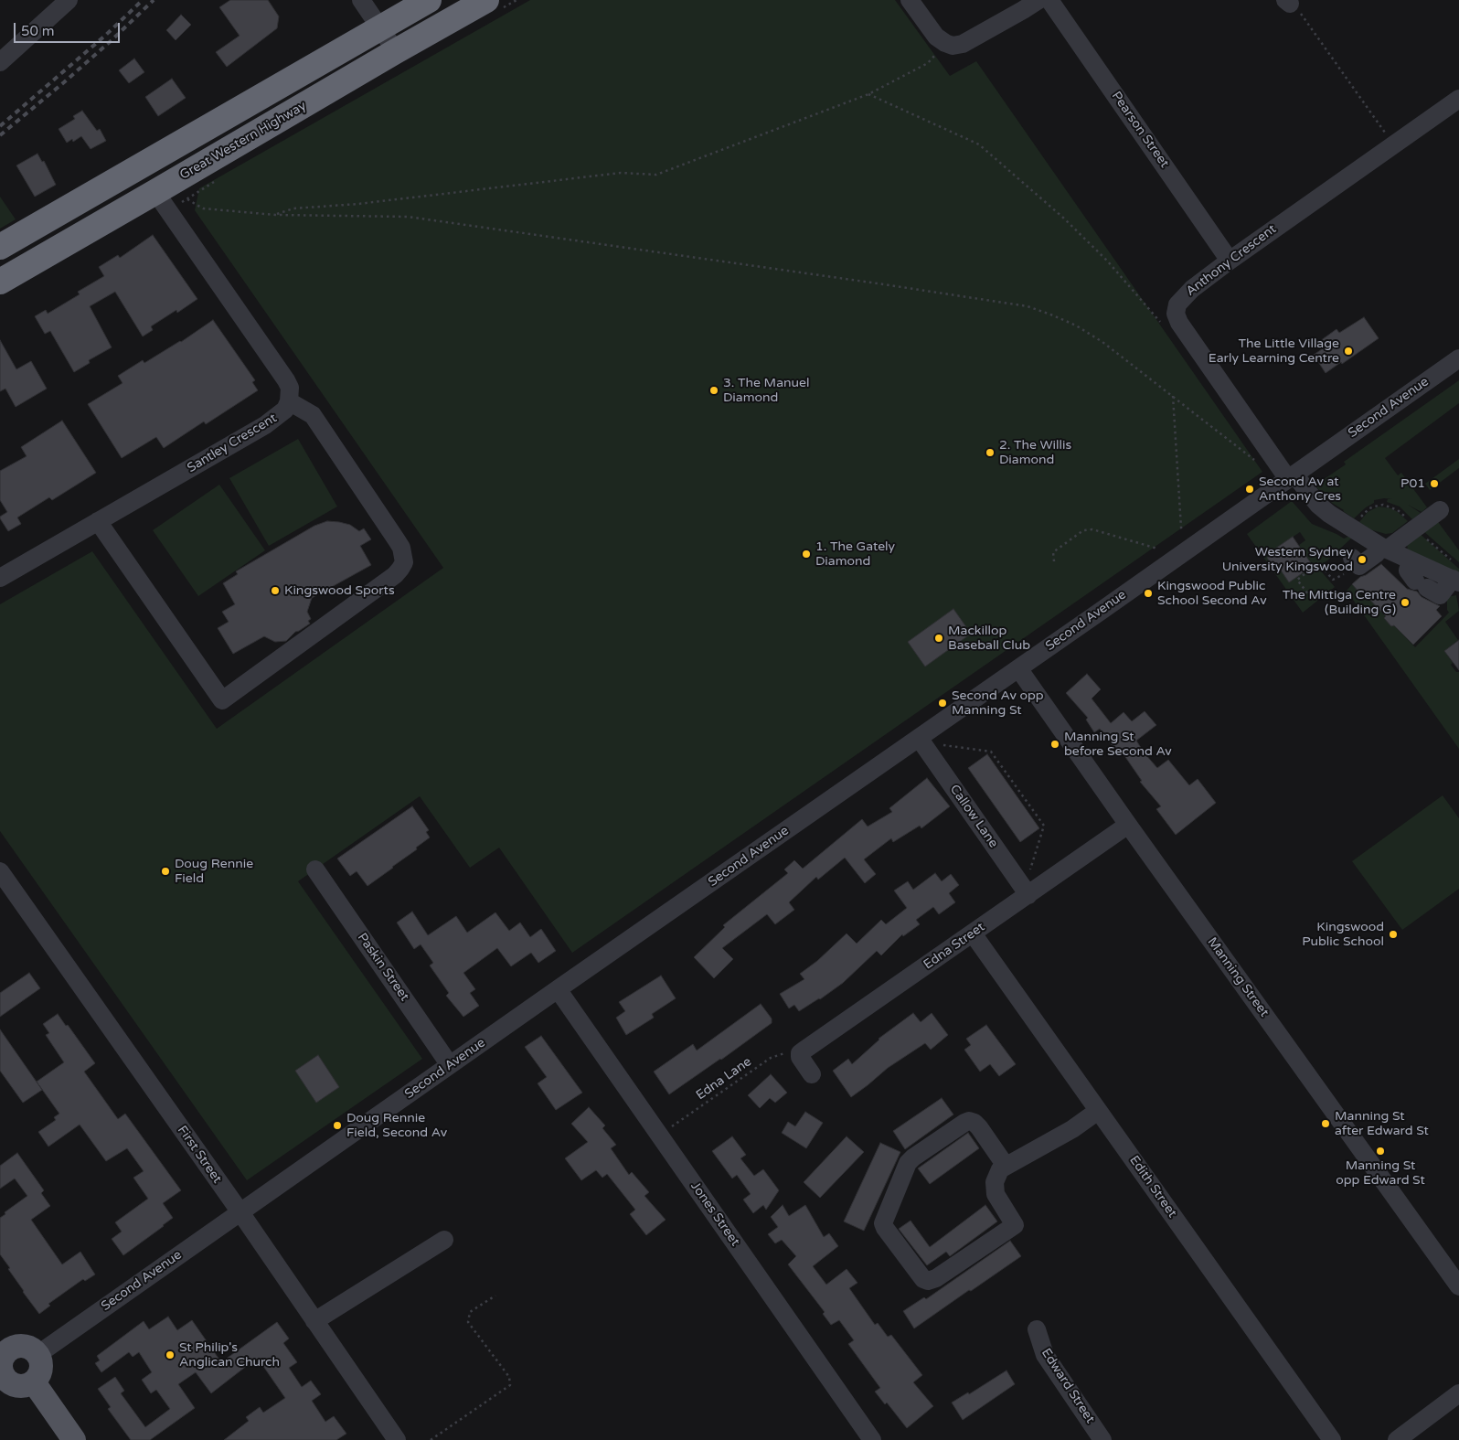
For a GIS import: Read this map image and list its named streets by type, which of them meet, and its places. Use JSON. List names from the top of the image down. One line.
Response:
{"streets":{"highway":["Great Western Highway"],"street":["Pearson Street","Anthony Crescent","Second Avenue","Santley Crescent","Callow Lane","Edna Street","Paskin Street","Manning Street","First Street","Edith Street","Jones Street","Edward Street"],"path":["Edna Lane"]},"crossings":[["Pearson Street","Anthony Crescent"],["Anthony Crescent","Second Avenue"],["Second Avenue","Callow Lane"],["Second Avenue","Paskin Street"],["Second Avenue","Manning Street"],["Second Avenue","First Street"],["Second Avenue","Jones Street"],["Callow Lane","Edna Street"],["Edna Street","Manning Street"],["Edna Street","Edna Lane"],["Edna Street","Edith Street"],["Edna Lane","Jones Street"]],"places":["The Little Village Early Learning Centre","3. The Manuel Diamond","2. The Willis Diamond","P01","Second Av at Anthony Cres","1. The Gately Diamond","Western Sydney University Kingswood","Kingswood Sports","Kingswood Public School Second Av","The Mittiga Centre (Building G)","Mackillop Baseball Club","Second Av opp Manning St","Manning St before Second Av","Doug Rennie Field","Kingswood Public School","Manning St after Edward St","Doug Rennie Field, Second Av","Manning St opp Edward St","St Philip's Anglican Church"],"scale_bar":"50 m"}
